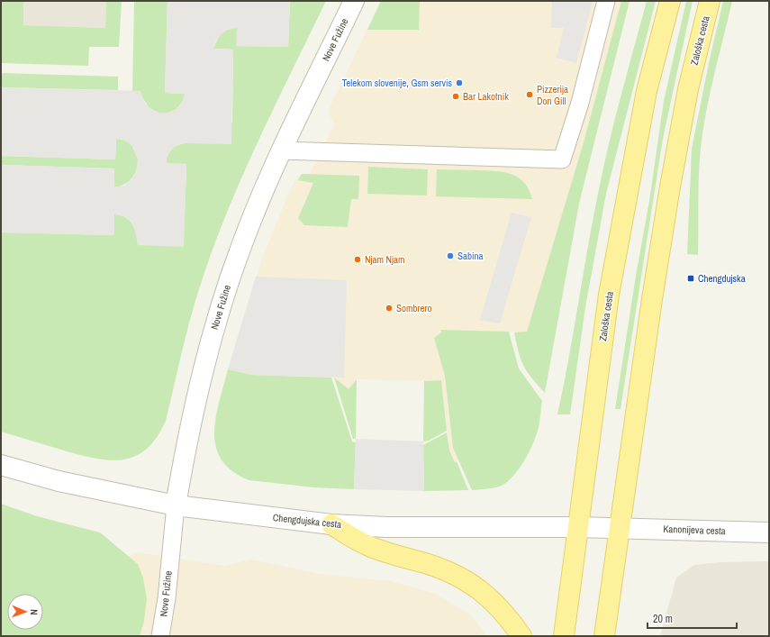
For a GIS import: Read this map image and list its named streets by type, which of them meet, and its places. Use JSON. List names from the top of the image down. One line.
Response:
{"streets":{"main road":["Zaloška cesta"],"street":["Nove Fužine","Chengdujska cesta","Kanonijeva cesta"]},"crossings":[["Nove Fužine","Chengdujska cesta"],["Zaloška cesta","Chengdujska cesta"],["Zaloška cesta","Kanonijeva cesta"],["Chengdujska cesta","Kanonijeva cesta"]],"places":{"other":["Telekom slovenije, Gsm servis","Pizzerija Don Gill","Bar Lakotnik","Sabina","Njam Njam","Sombrero"],"transit":["Chengdujska"]},"scale_bar":"20 m","north":"right"}
